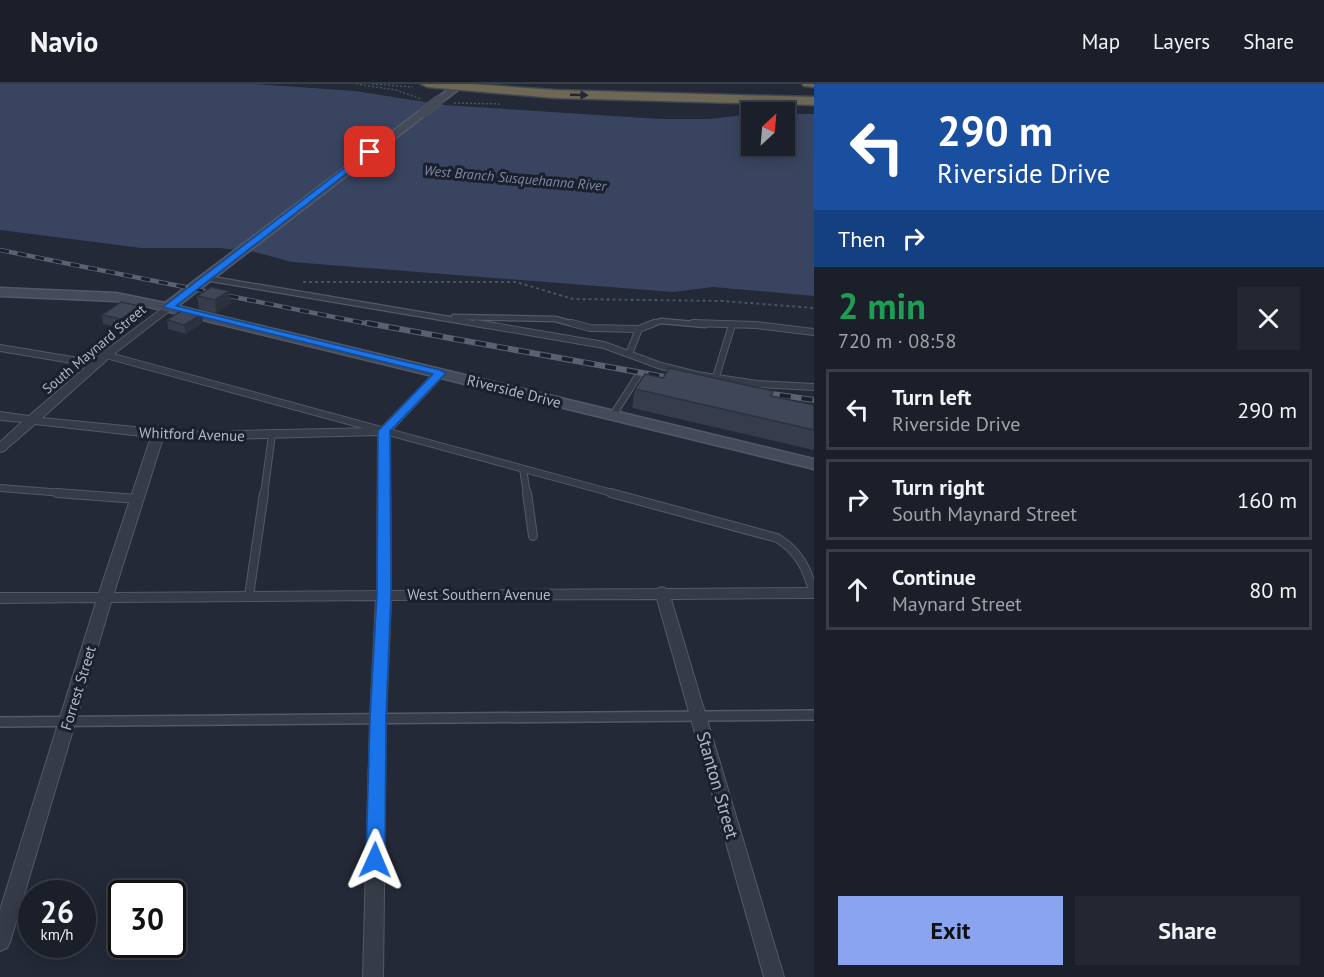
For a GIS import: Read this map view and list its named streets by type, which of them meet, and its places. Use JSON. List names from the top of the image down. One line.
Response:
{"streets":{"main road":["South Maynard Street","Riverside Drive"],"street":["Whitford Avenue","West Southern Avenue","Forrest Street","Stanton Street"]},"crossings":[["South Maynard Street","Riverside Drive"],["South Maynard Street","Whitford Avenue"],["Whitford Avenue","Forrest Street"],["West Southern Avenue","Forrest Street"],["West Southern Avenue","Stanton Street"]],"water":["West Branch Susquehanna River"],"north":"top right","page":{"header":"Navio","nav":["Map","Layers","Share"],"turn":["290 m","Riverside Drive"],"then":"Then","heading":["2 min","720 m · 08:58"],"list":[{"name":"Turn left","note":"Riverside Drive","value":"290 m"},{"name":"Turn right","note":"South Maynard Street","value":"160 m"},{"name":"Continue","note":"Maynard Street","value":"80 m"}],"speed":"26 km/h","limit":"30","buttons":["Exit","Share"]}}
